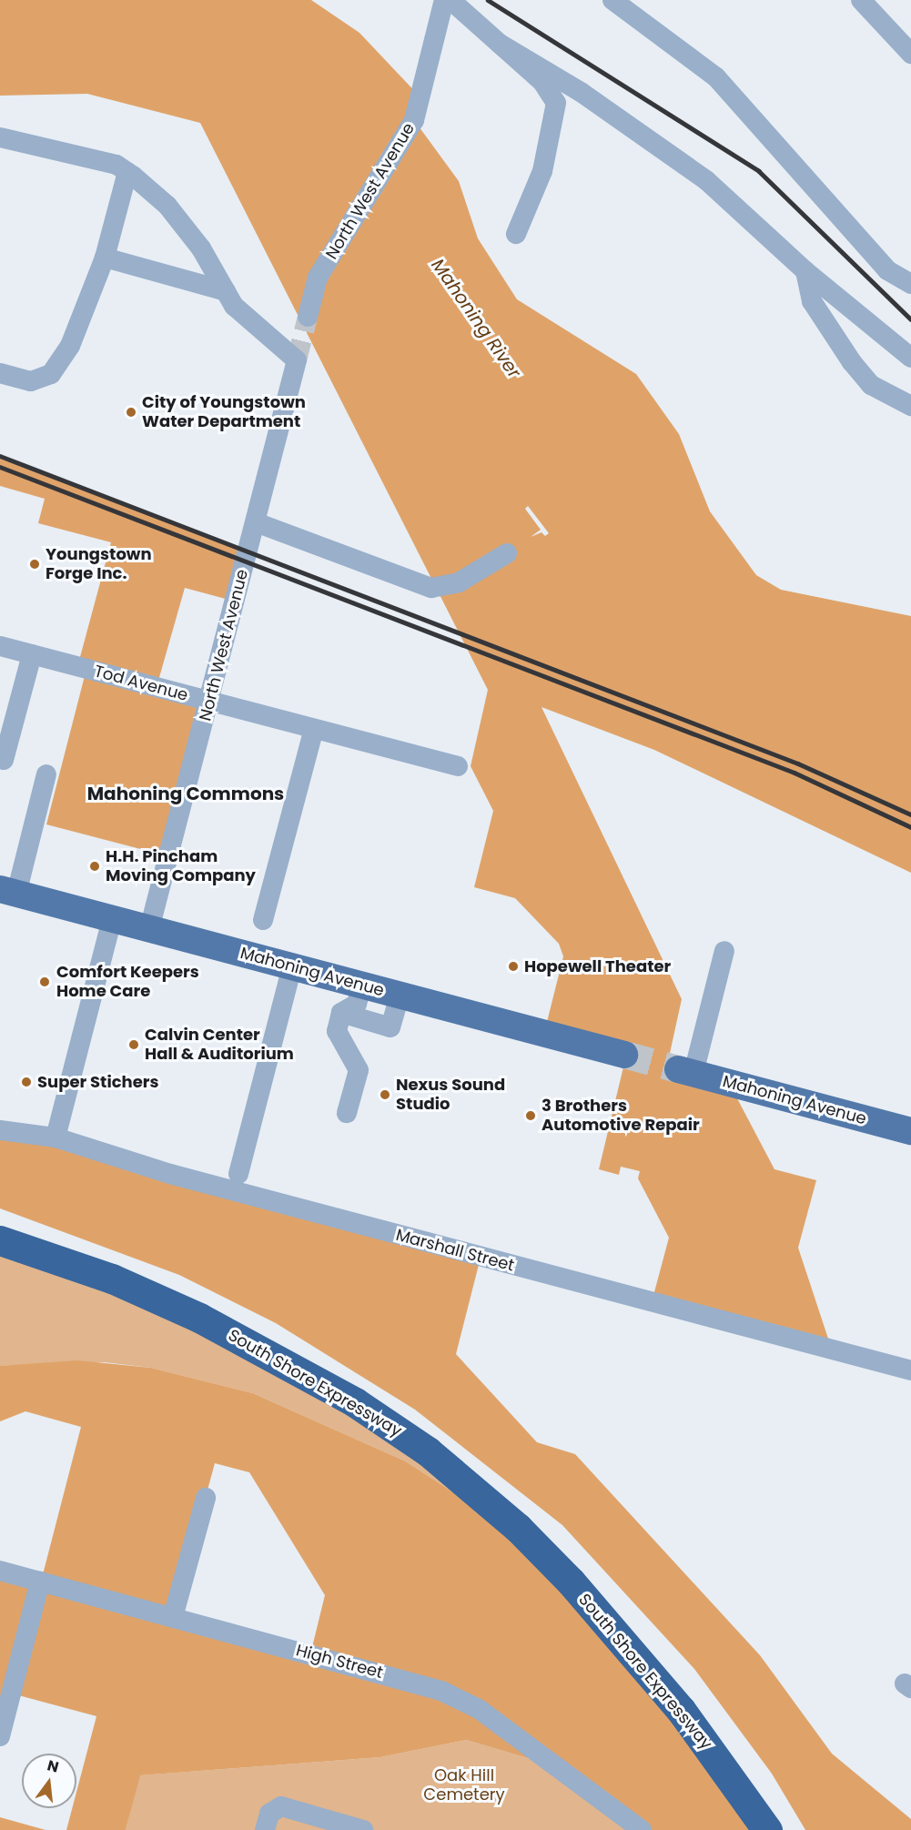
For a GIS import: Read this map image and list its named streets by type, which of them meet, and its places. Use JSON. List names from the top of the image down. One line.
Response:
{"streets":{"highway":["South Shore Expressway"],"main road":["Mahoning Avenue"],"street":["North West Avenue","Tod Avenue","Marshall Street","High Street"]},"crossings":[["North West Avenue","Tod Avenue"],["North West Avenue","Mahoning Avenue"]],"districts":["Mahoning Commons"],"water":["Mahoning River"],"parks":["Oak Hill Cemetery"],"places":["City of Youngstown Water Department","Youngstown Forge Inc.","H.H. Pincham Moving Company","Hopewell Theater","Comfort Keepers Home Care","Calvin Center Hall & Auditorium","Super Stichers","Nexus Sound Studio","3 Brothers Automotive Repair"],"north":"top"}
